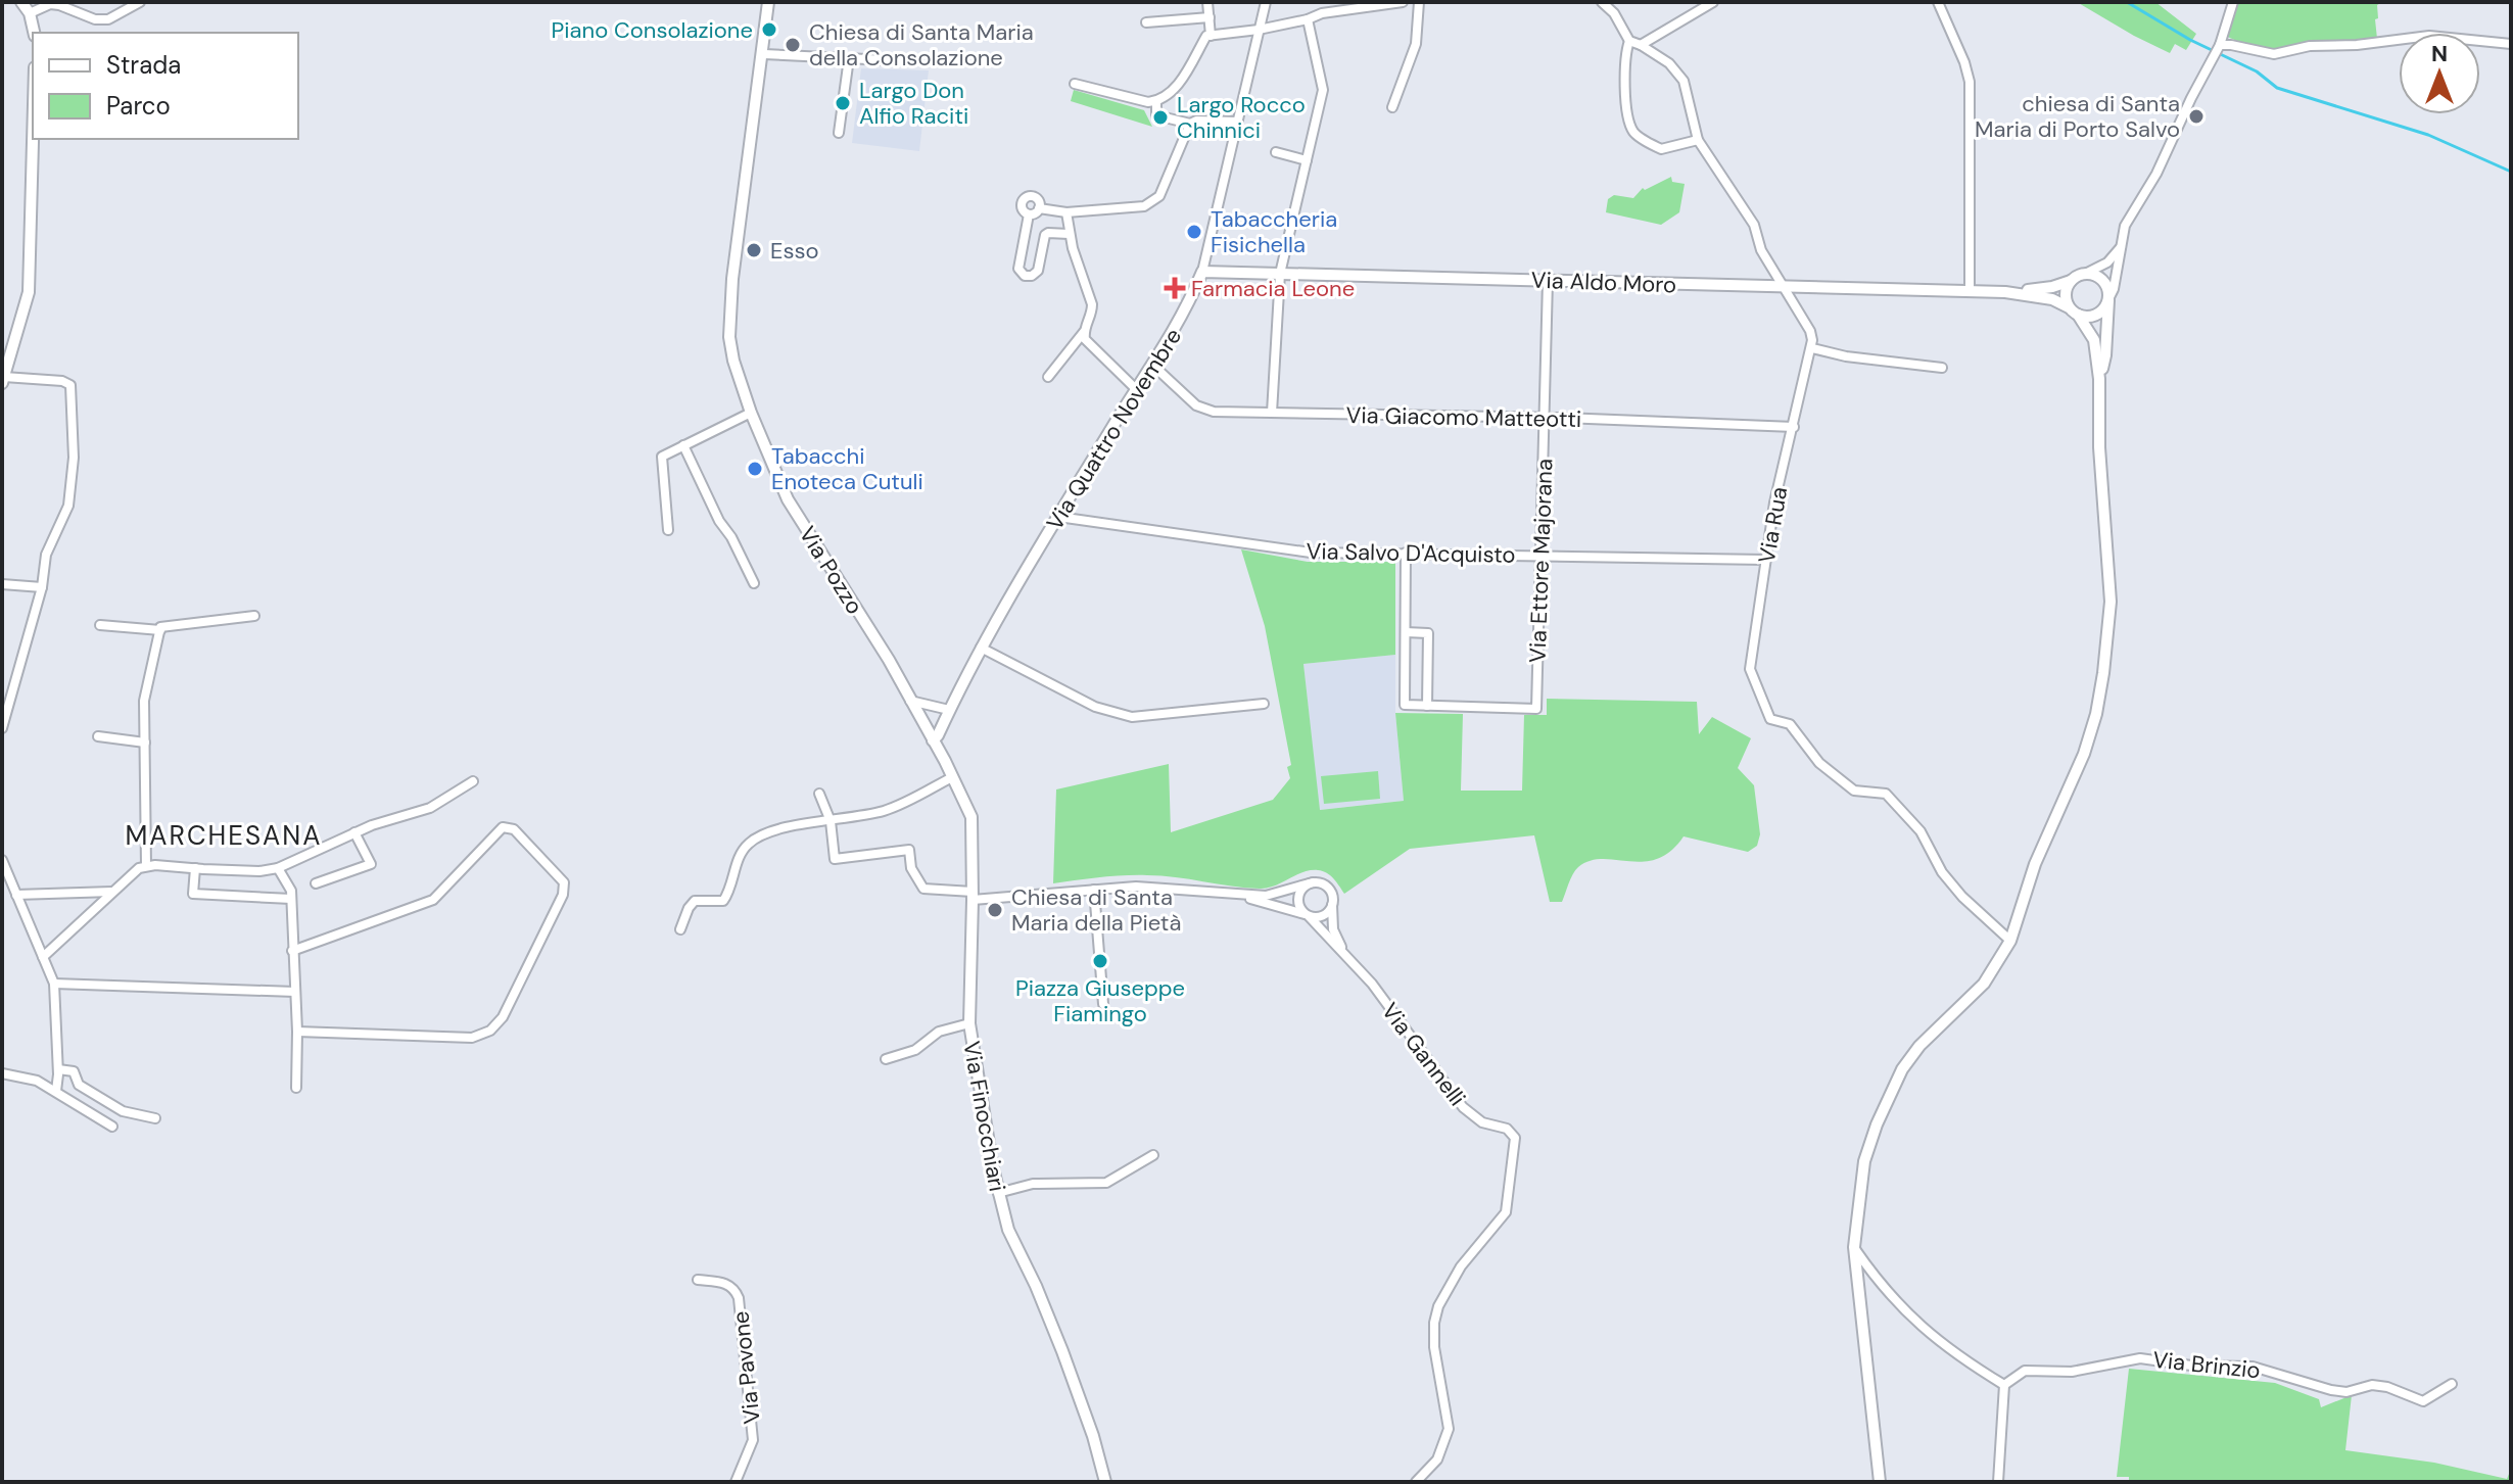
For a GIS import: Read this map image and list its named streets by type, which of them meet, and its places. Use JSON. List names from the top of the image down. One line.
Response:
{"streets":{"street":["Via Aldo Moro","Via Giacomo Matteotti","Via Quattro Novembre","Via Rua","Via Salvo D'Acquisto","Via Ettore Majorana","Via Pozzo","Via Gannelli","Via Finocchiari","Via Brinzio","Via Pavone"]},"crossings":[["Via Aldo Moro","Via Quattro Novembre"],["Via Aldo Moro","Via Ettore Majorana"],["Via Giacomo Matteotti","Via Quattro Novembre"],["Via Giacomo Matteotti","Via Rua"],["Via Giacomo Matteotti","Via Ettore Majorana"],["Via Quattro Novembre","Via Salvo D'Acquisto"],["Via Quattro Novembre","Via Pozzo"],["Via Quattro Novembre","Via Finocchiari"],["Via Rua","Via Salvo D'Acquisto"],["Via Salvo D'Acquisto","Via Ettore Majorana"],["Via Pozzo","Via Finocchiari"]],"districts":["MARCHESANA"],"places":{"other":["Piano Consolazione","Chiesa di Santa Maria della Consolazione","Largo Don Alfio Raciti","chiesa di Santa Maria di Porto Salvo","Largo Rocco Chinnici","Tabaccheria Fisichella","Esso","Tabacchi Enoteca Cutuli","Chiesa di Santa Maria della Pietà","Piazza Giuseppe Fiamingo"],"health":["Farmacia Leone"]},"legend":["Strada","Parco"],"north":"top"}
